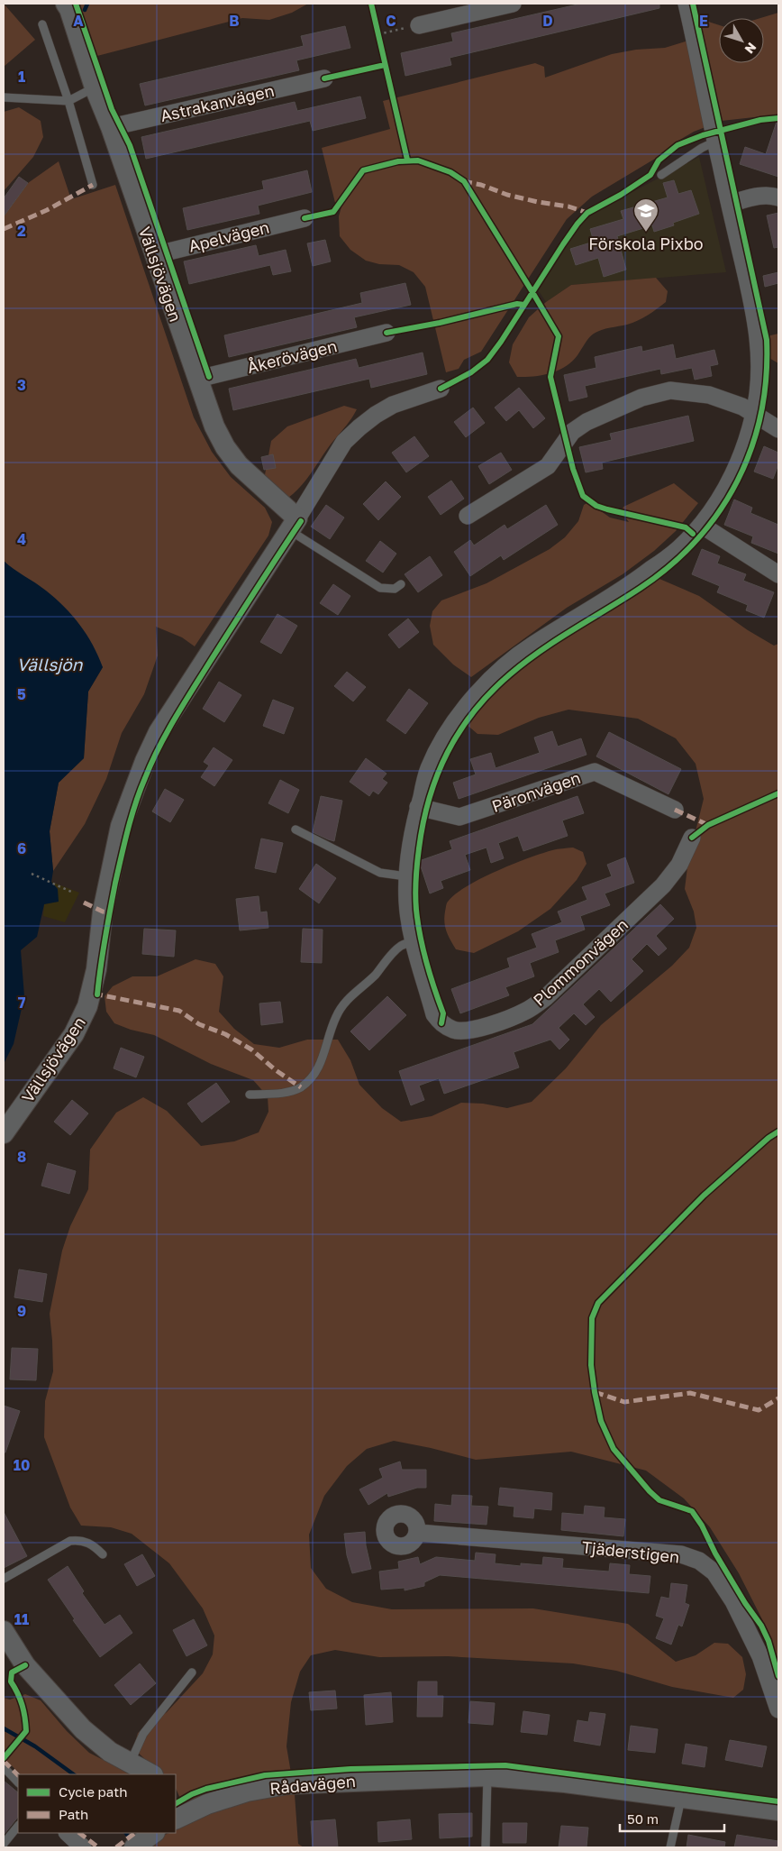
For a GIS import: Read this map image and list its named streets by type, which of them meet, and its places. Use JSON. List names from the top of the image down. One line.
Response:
{"streets":{"street":["Astrakanvägen","Apelvägen","Vällsjövägen","Åkerövägen","Päronvägen","Plommonvägen","Tjäderstigen","Rådavägen"]},"crossings":[["Astrakanvägen","Vällsjövägen"],["Apelvägen","Vällsjövägen"],["Vällsjövägen","Åkerövägen"],["Päronvägen","Plommonvägen"]],"water":["Vällsjön"],"places":{"school or university":["Förskola Pixbo"]},"legend":["Cycle path","Path"],"scale_bar":"50 m","north":"bottom right","grid":{"columns":["A","B","C","D","E"],"rows":["1","2","3","4","5","6","7","8","9","10","11"]}}
